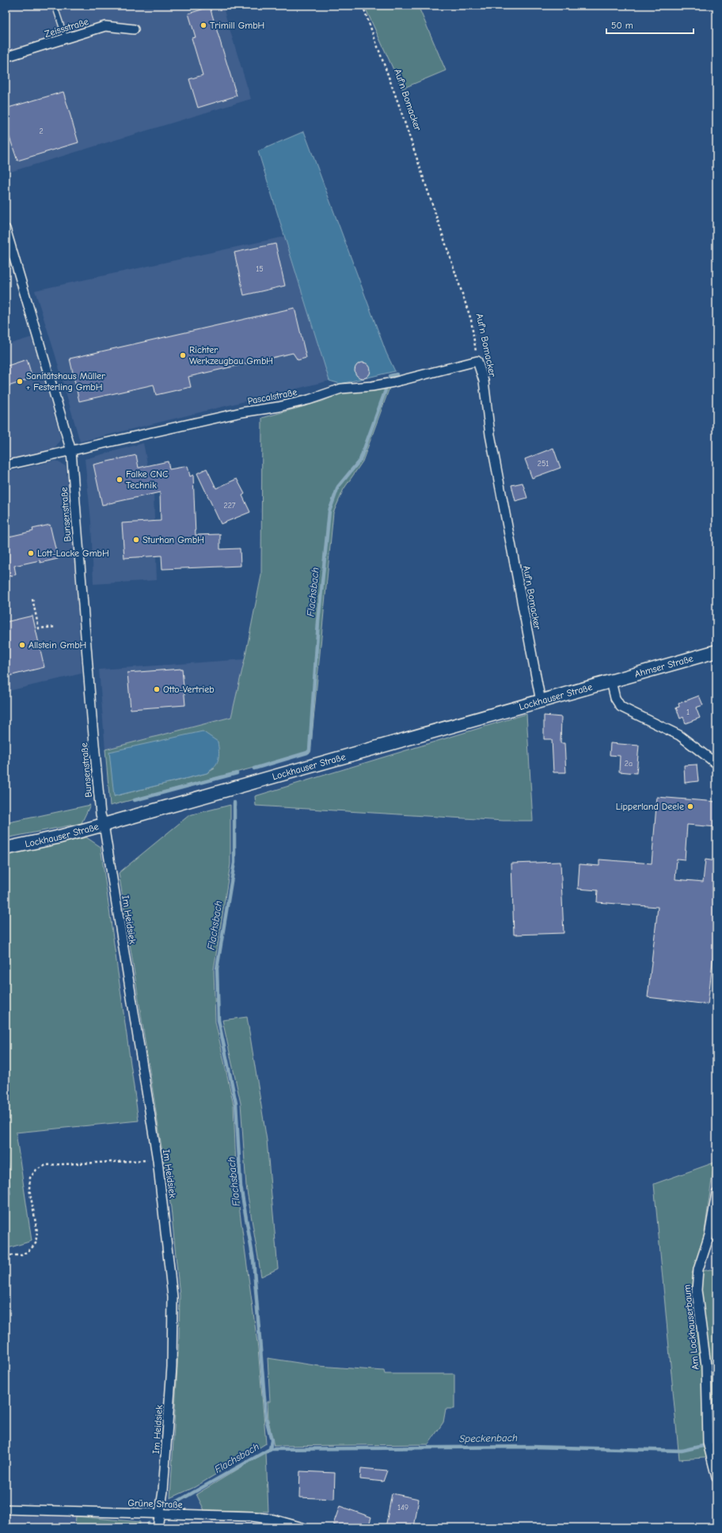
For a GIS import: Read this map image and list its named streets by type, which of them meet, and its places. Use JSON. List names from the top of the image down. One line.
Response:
{"streets":{"street":["Zeissstraße","Auf'n Bomacker","Pascalstraße","Bunsenstraße","Ahmser Straße","Lockhauser Straße","Im Heidsiek","Am Lockhauserbaum","Grüne Straße"]},"crossings":[["Auf'n Bomacker","Pascalstraße"],["Auf'n Bomacker","Lockhauser Straße"],["Pascalstraße","Bunsenstraße"],["Bunsenstraße","Lockhauser Straße"],["Bunsenstraße","Im Heidsiek"],["Ahmser Straße","Lockhauser Straße"],["Lockhauser Straße","Im Heidsiek"],["Im Heidsiek","Grüne Straße"]],"water":["Flachsbach","Speckenbach"],"places":["Trimill GmbH","Richter Werkzeugbau GmbH","Sanitätshaus Müller + Festerling GmbH","Falke CNC Technik","Sturhan GmbH","Lott-Lacke GmbH","Allstein GmbH","Otto-Vertrieb","Lipperland Deele"],"house_numbers":["2","15","251","227","1","2a","149"],"scale_bar":"50 m"}
